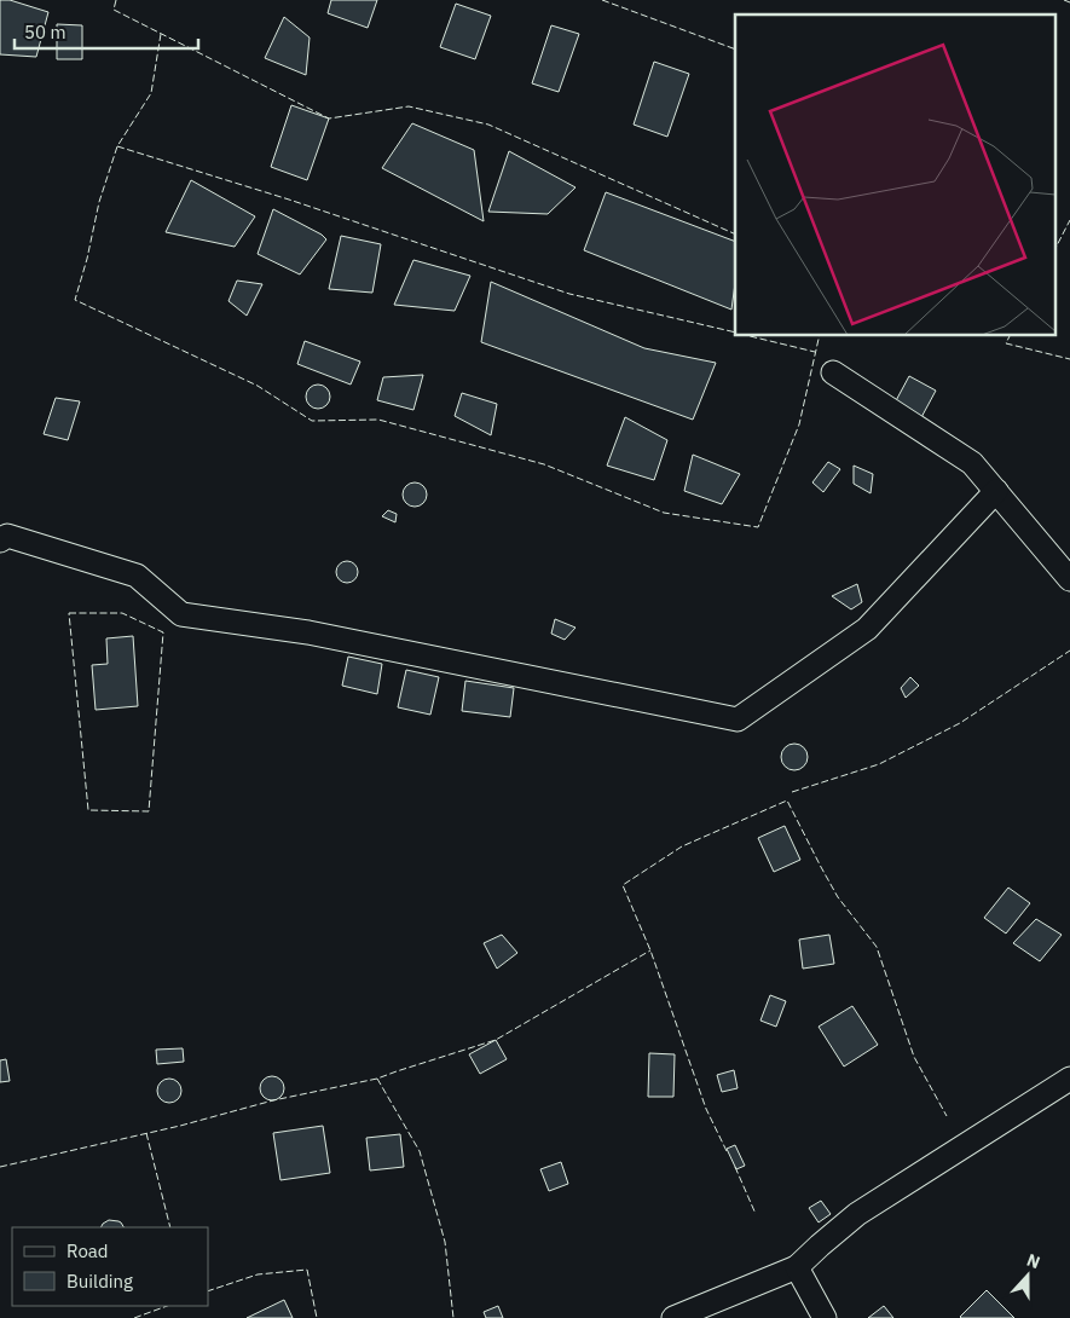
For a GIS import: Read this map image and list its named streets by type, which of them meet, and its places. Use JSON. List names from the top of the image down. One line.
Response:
{"legend":["Road","Building"],"scale_bar":"50 m","north":"top"}
